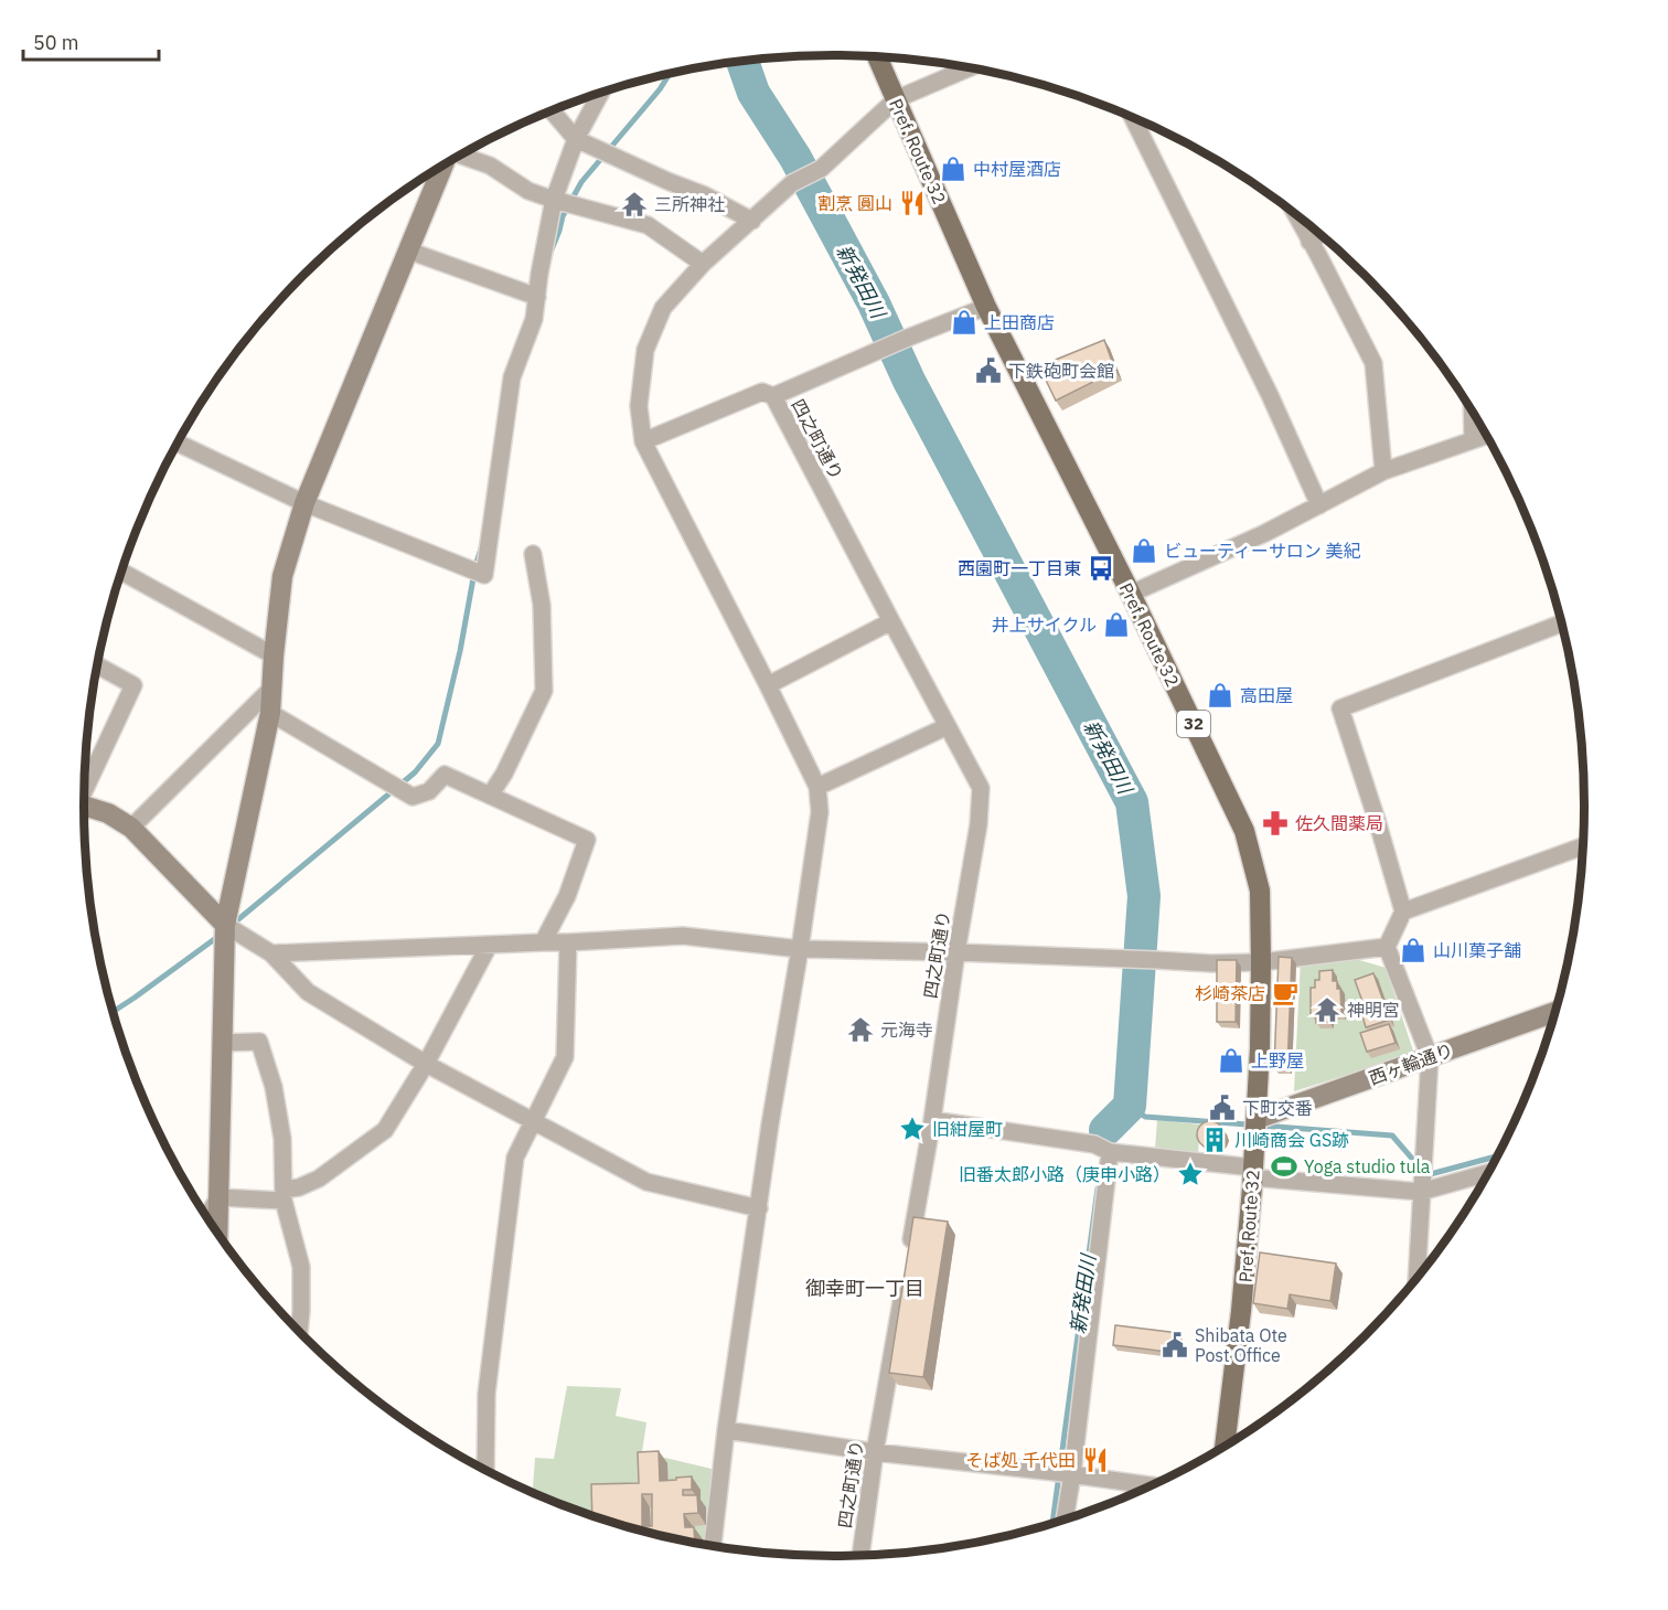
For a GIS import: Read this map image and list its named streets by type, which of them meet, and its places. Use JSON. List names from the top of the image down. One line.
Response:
{"streets":{"main road":["Pref. Route 32","32"],"street":["四之町通り","西ヶ輪通り"]},"crossings":[["Pref. Route 32","西ヶ輪通り"]],"districts":["御幸町一丁目"],"water":["新発田川"],"places":{"shop":["中村屋酒店","上田商店","ビューティーサロン 美紀","井上サイクル","高田屋","山川菓子舗","上野屋"],"restaurant":["割烹 圓山","そば処 千代田"],"temple":["三所神社","神明宮","元海寺"],"public building":["下鉄砲町会館","下町交番","Shibata Ote Post Office"],"bus stop":["西園町一丁目東"],"pharmacy":["佐久間薬局"],"cafe":["杉崎茶店"],"place":["旧紺屋町","旧番太郎小路（庚申小路）"],"building":["川崎商会 GS跡"],"sports":["Yoga studio tula"]},"scale_bar":"50 m"}
